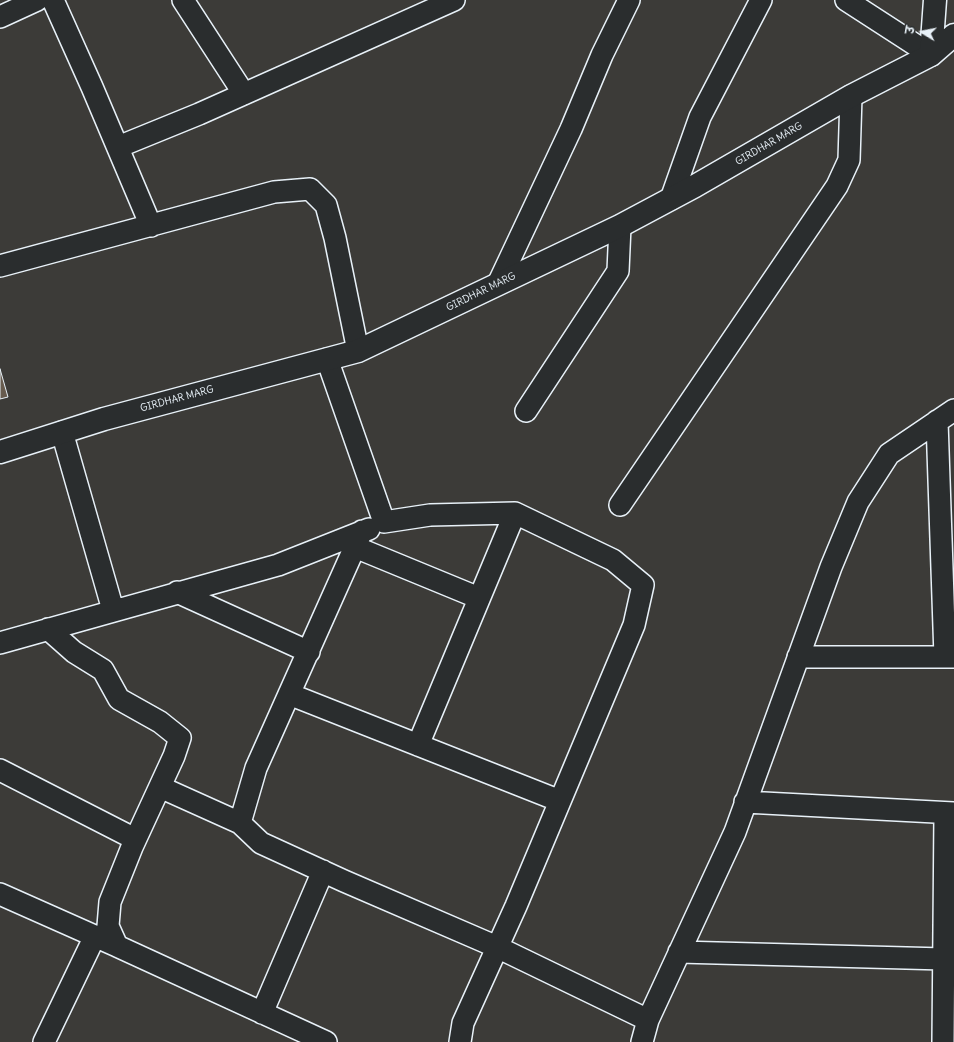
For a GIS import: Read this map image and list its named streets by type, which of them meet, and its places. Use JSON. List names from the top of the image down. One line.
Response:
{"streets":{"street":["GIRDHAR MARG"]},"north":"left"}
